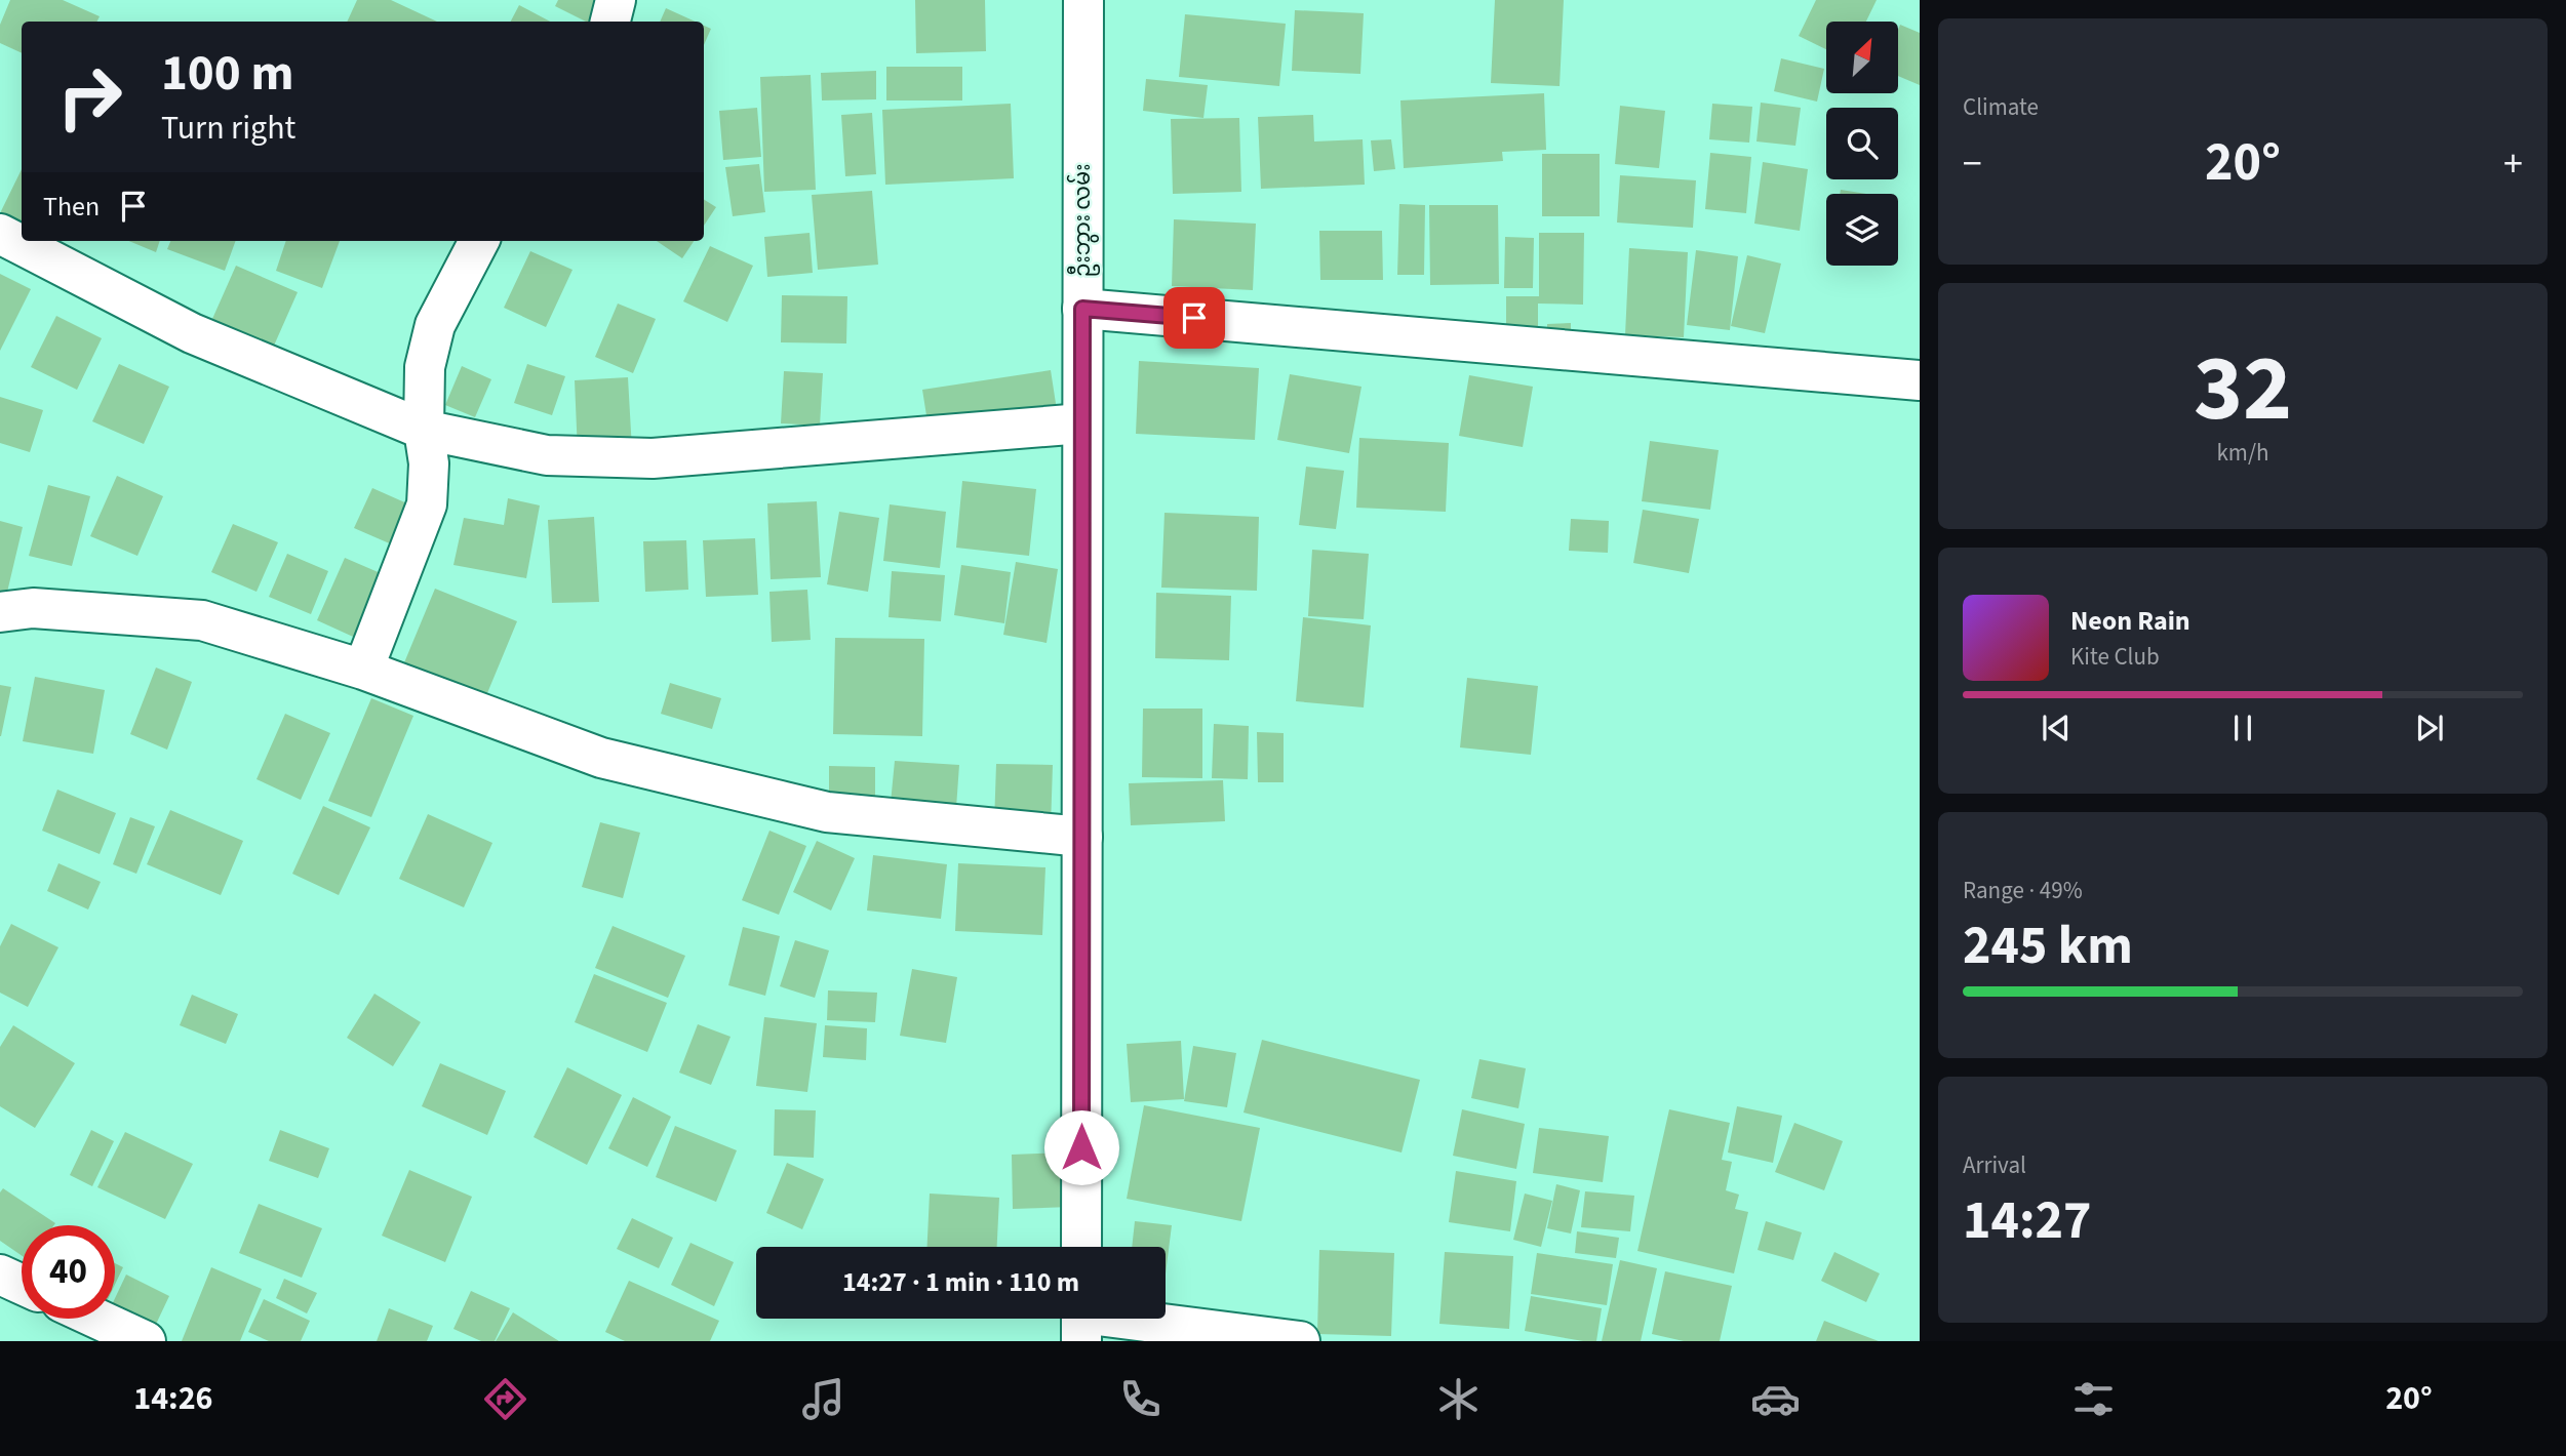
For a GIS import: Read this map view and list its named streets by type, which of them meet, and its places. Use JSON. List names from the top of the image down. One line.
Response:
{"streets":{"street":["ဦးဘွား လမ်း"]},"north":"top right","page":{"tile":["Climate",["32","km/h"],["Range · 49%","245 km"],["Arrival","14:27"]],"turn":["100 m","Turn right"],"heat":["−","20°","+"],"then":"Then","song":["Neon Rain","Kite Club"],"limit":"40","trip":"14:27 · 1 min · 110 m","tabs":["14:26","20°"]}}
